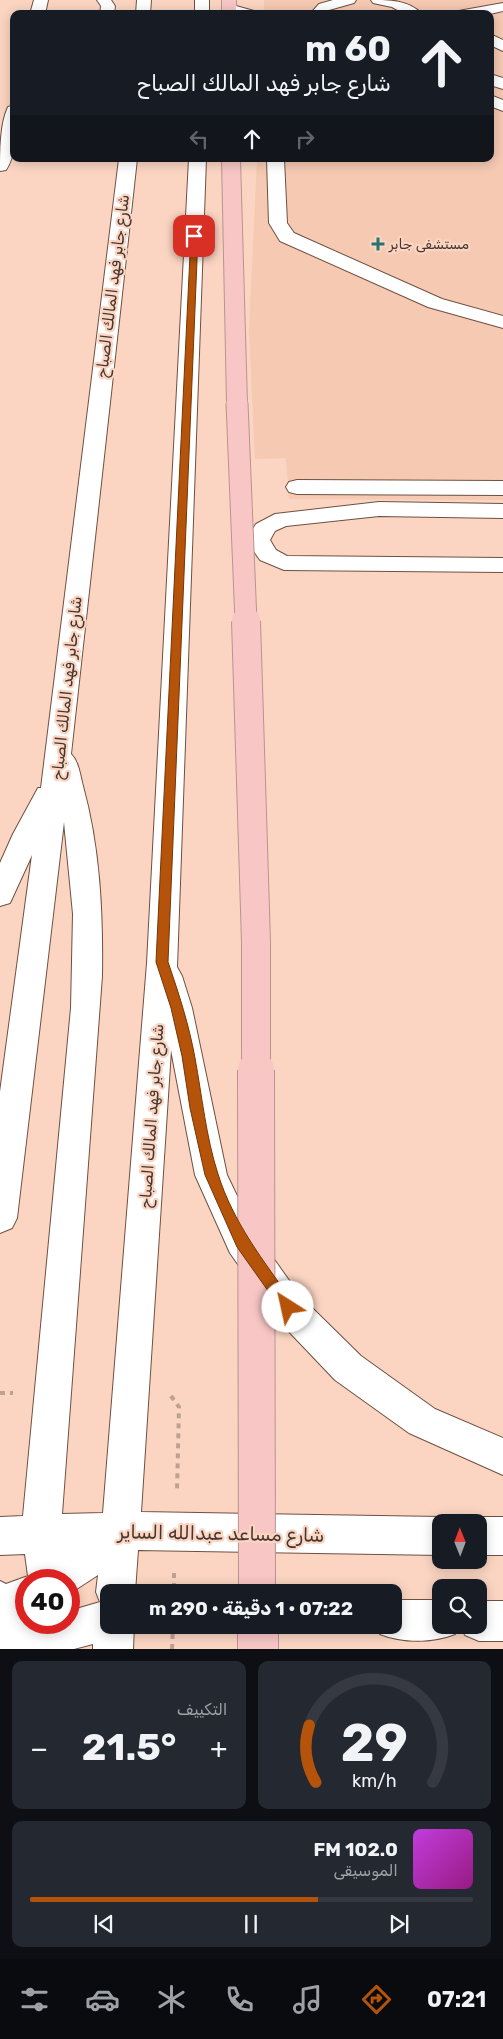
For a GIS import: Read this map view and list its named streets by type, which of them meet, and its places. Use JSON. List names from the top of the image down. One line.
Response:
{"streets":{"street":["شارع جابر فهد المالك الصباح","شارع مساعد عبدالله الساير"]},"crossings":[["شارع جابر فهد المالك الصباح","شارع مساعد عبدالله الساير"]],"places":{"health":["مستشفى جابر"]},"north":"top","page":{"turn":["60 m","شارع جابر فهد المالك الصباح"],"limit":"40","trip":"07:22 · 1 دقيقة · 290 m","tile":"التكييف","heat":["−","21.5°","+"],"song":["102.0 FM","الموسيقى"],"tabs":"07:21","gauge":["29","km/h"]}}
